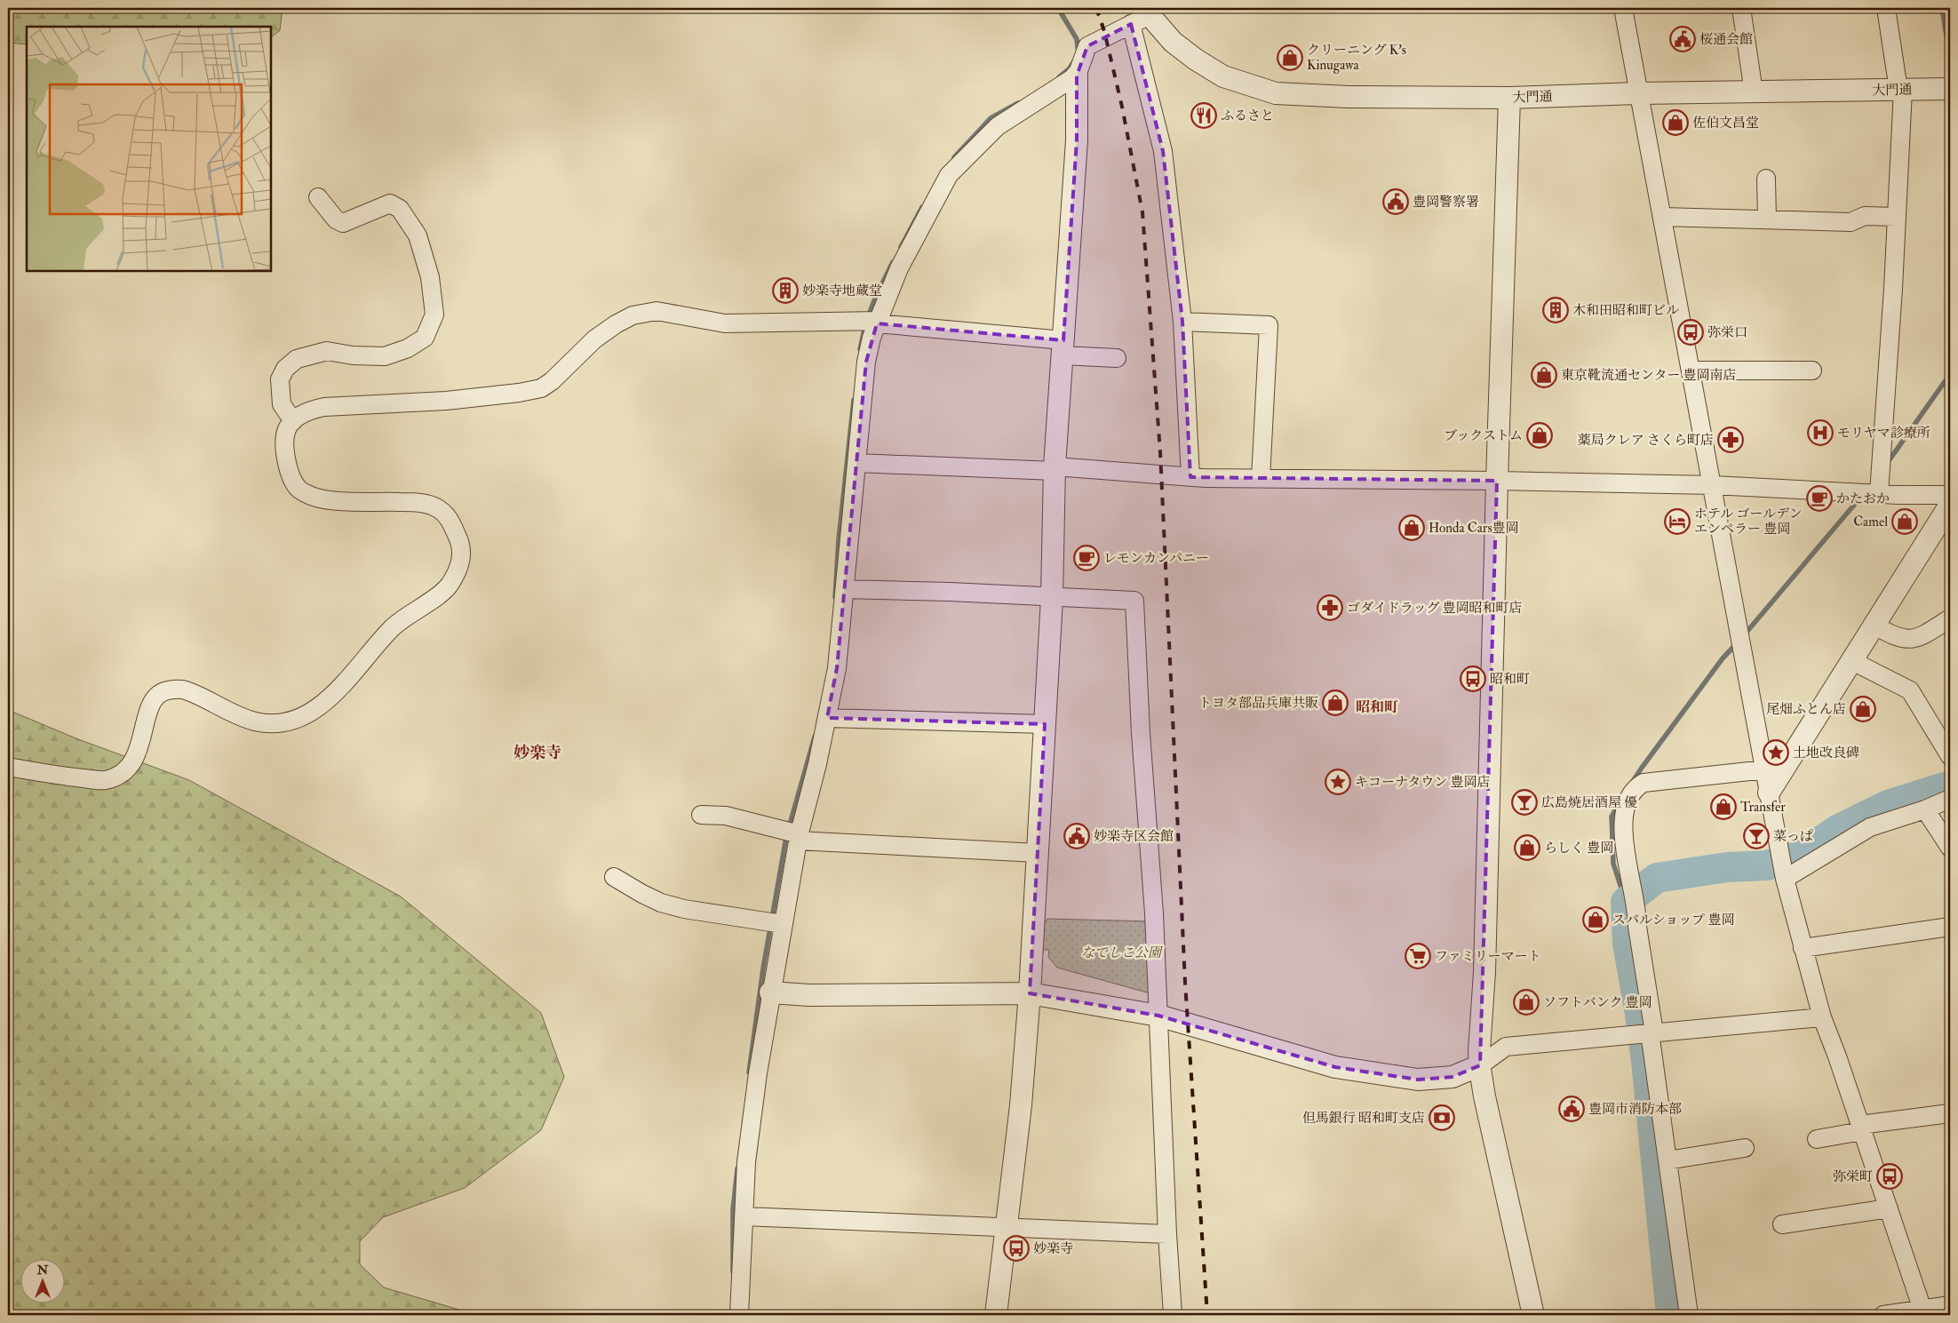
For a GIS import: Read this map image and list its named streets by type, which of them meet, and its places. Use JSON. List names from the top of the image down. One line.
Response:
{"streets":{"street":["大門通"]},"districts":["昭和町","妙楽寺"],"parks":["なでしこ公園"],"places":{"public building":["桜通会館","豊岡警察署","妙楽寺区会館","豊岡市消防本部"],"shop":["クリーニング K's Kinugawa","佐伯文昌堂","東京靴流通センター 豊岡南店","ブックストム","Camel","Honda Cars豊岡","トヨタ部品兵庫共販","尾畑ふとん店","Transfer","らしく 豊岡","スバルショップ 豊岡","ソフトバンク 豊岡"],"restaurant":["ふるさと"],"building":["妙楽寺地蔵堂","木和田昭和町ビル"],"bus stop":["弥栄口","昭和町","弥栄町","妙楽寺"],"hospital":["モリヤマ診療所"],"pharmacy":["薬局クレア さくら町店","ゴダイドラッグ 豊岡昭和町店"],"cafe":["かたおか","レモンカンパニー"],"hotel":["ホテル ゴールデン エンペラー 豊岡"],"place":["土地改良碑","キコーナタウン 豊岡店"],"bar":["広島焼居酒屋 優","菜っぱ"],"supermarket":["ファミリーマート"],"bank":["但馬銀行 昭和町支店"]},"north":"top"}
